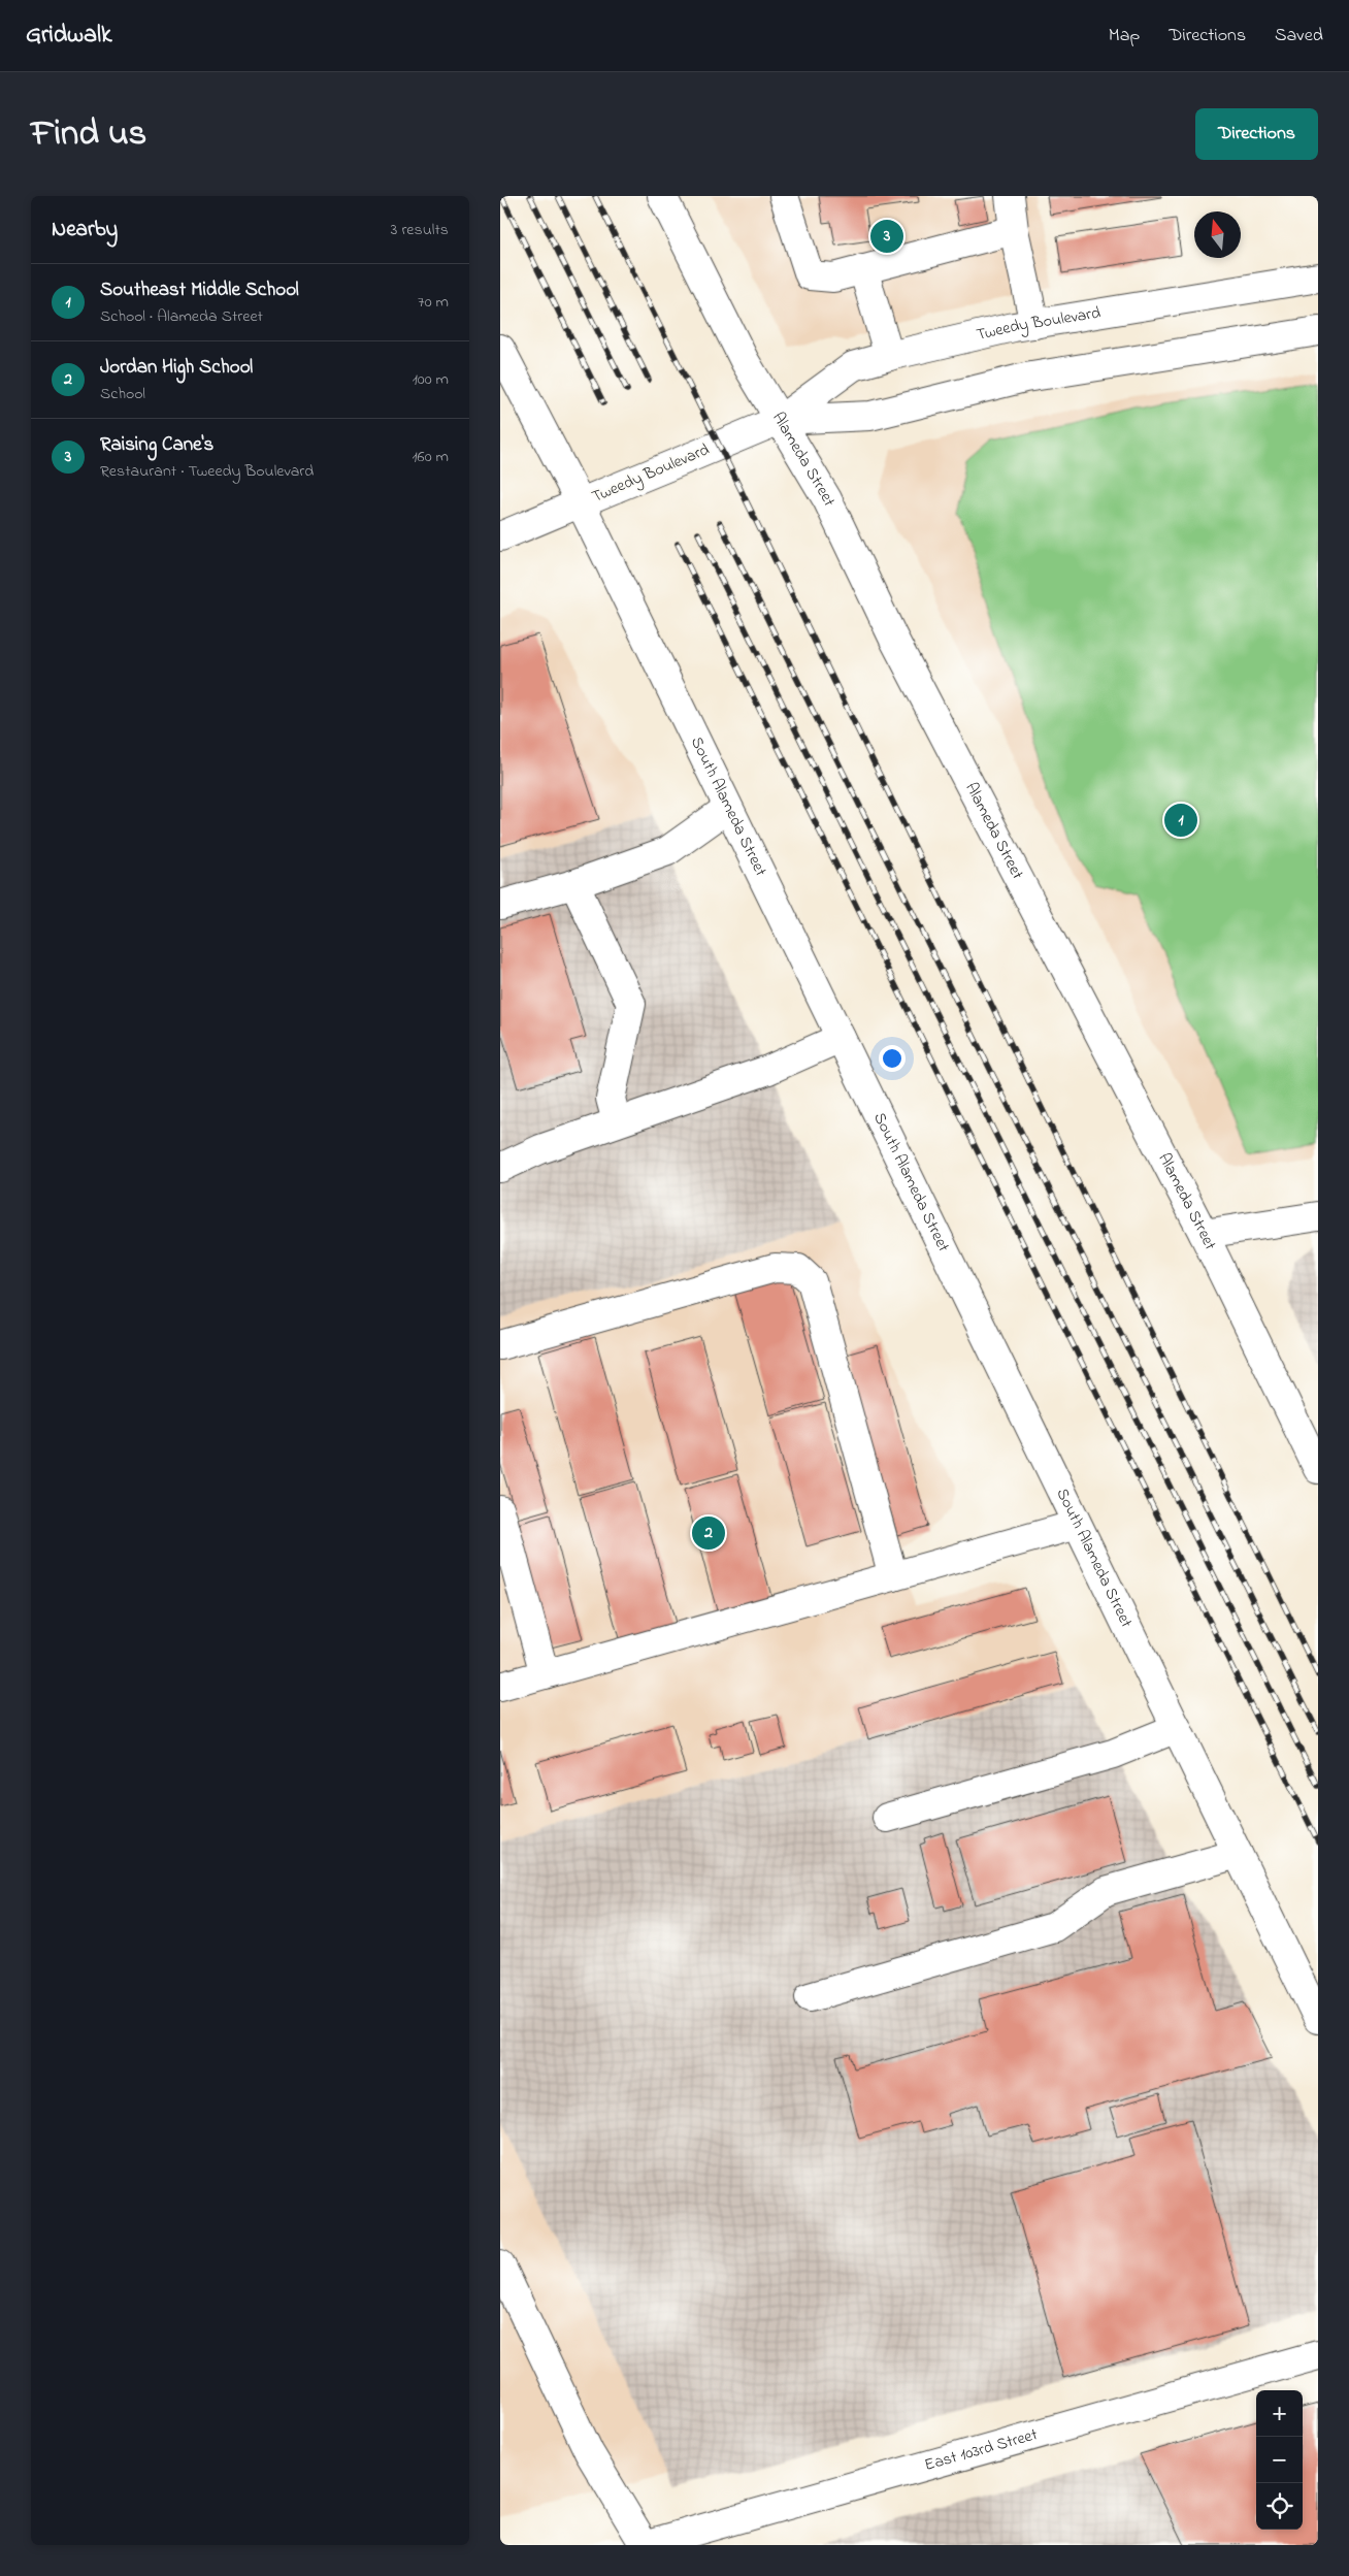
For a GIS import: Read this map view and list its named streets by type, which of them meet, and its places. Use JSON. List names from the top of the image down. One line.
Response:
{"streets":{"main road":["Tweedy Boulevard","Alameda Street","South Alameda Street","East 103rd Street"]},"crossings":[["Tweedy Boulevard","Alameda Street"],["Tweedy Boulevard","South Alameda Street"]],"north":"top","page":{"header":"Gridwalk","nav":["Map","Directions","Saved"],"title":"Find us","buttons":"Directions","heading":["Nearby","3 results"],"pins":["3","1","2"],"list":[{"mark":"1","name":"Southeast Middle School","note":"School · Alameda Street","value":"70 m"},{"mark":"2","name":"Jordan High School","note":"School","value":"100 m"},{"mark":"3","name":"Raising Cane's","note":"Restaurant · Tweedy Boulevard","value":"160 m"}],"map_buttons":["+","−"]}}
